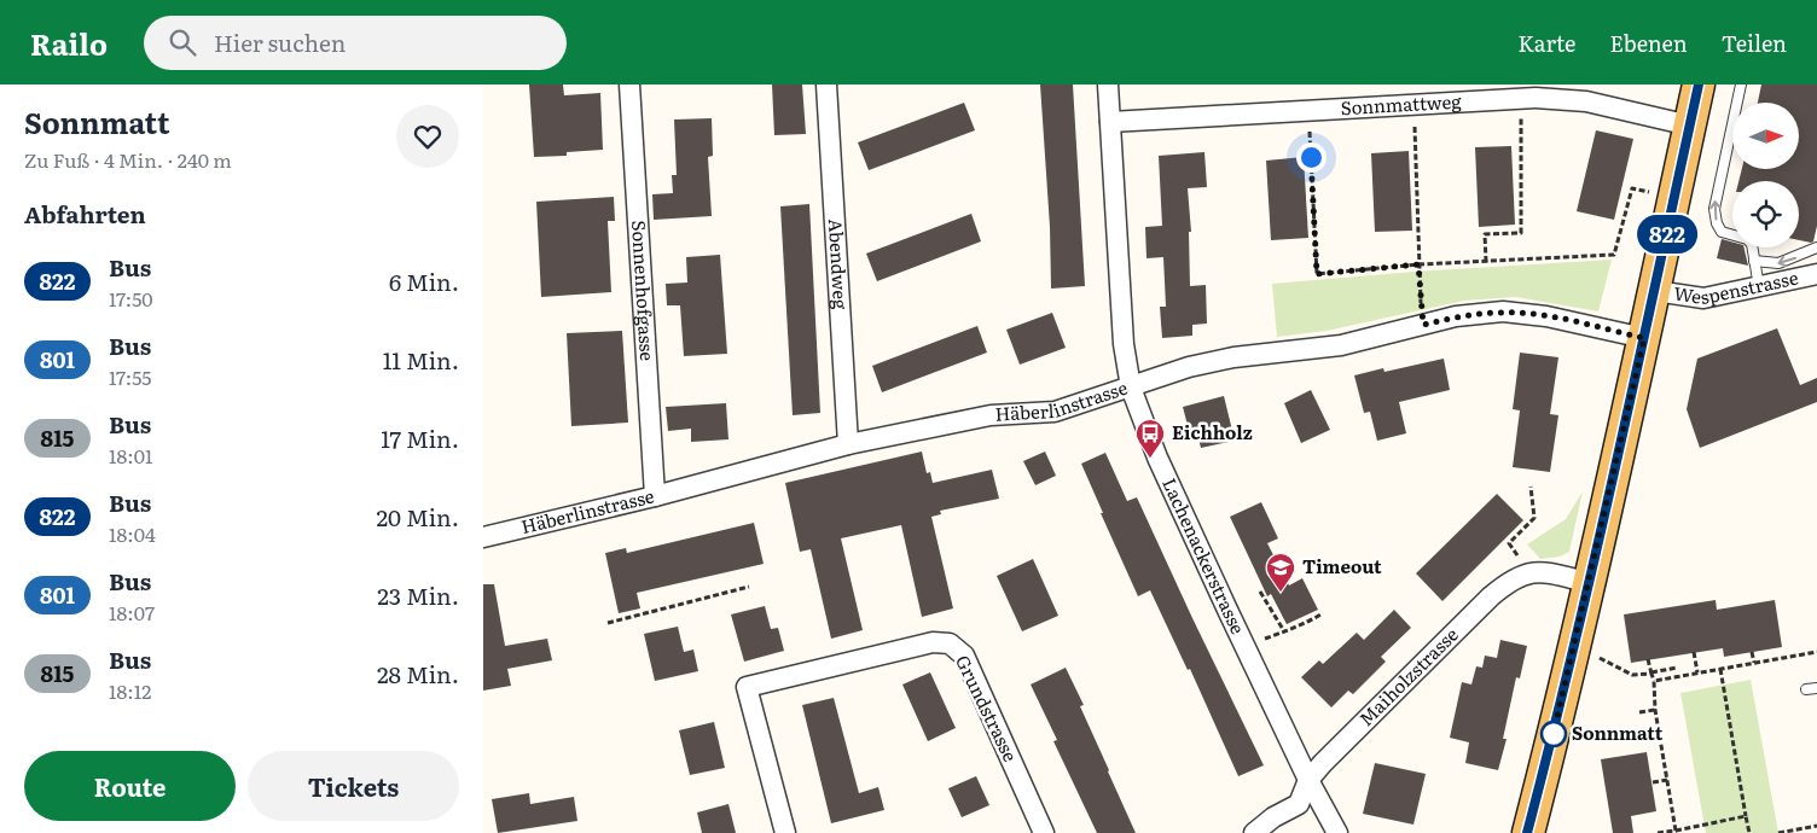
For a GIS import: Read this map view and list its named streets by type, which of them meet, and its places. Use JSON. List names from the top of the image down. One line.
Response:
{"streets":{"street":["Sonnmattweg","Abendweg","Wespenstrasse","Sonnenhofgasse","Häberlinstrasse","Lachenackerstrasse","Maiholzstrasse","Grundstrasse"]},"crossings":[["Sonnmattweg","Lachenackerstrasse"],["Abendweg","Häberlinstrasse"],["Sonnenhofgasse","Häberlinstrasse"],["Häberlinstrasse","Lachenackerstrasse"],["Lachenackerstrasse","Maiholzstrasse"]],"places":{"bus stop":["Eichholz"],"school or university":["Timeout"],"other":["Sonnmatt"]},"lines":["bus line 822"],"north":"right","page":{"header":"Railo","search":"Hier suchen","nav":["Karte","Ebenen","Teilen"],"heading":[["Sonnmatt","Zu Fuß · 4 Min. · 240 m"],"Abfahrten"],"on_map":"822","list":[{"mark":"822","name":"Bus","note":"17:50","value":"6 Min."},{"mark":"801","name":"Bus","note":"17:55","value":"11 Min."},{"mark":"815","name":"Bus","note":"18:01","value":"17 Min."},{"mark":"822","name":"Bus","note":"18:04","value":"20 Min."},{"mark":"801","name":"Bus","note":"18:07","value":"23 Min."},{"mark":"815","name":"Bus","note":"18:12","value":"28 Min."}],"buttons":["Route","Tickets"]}}
